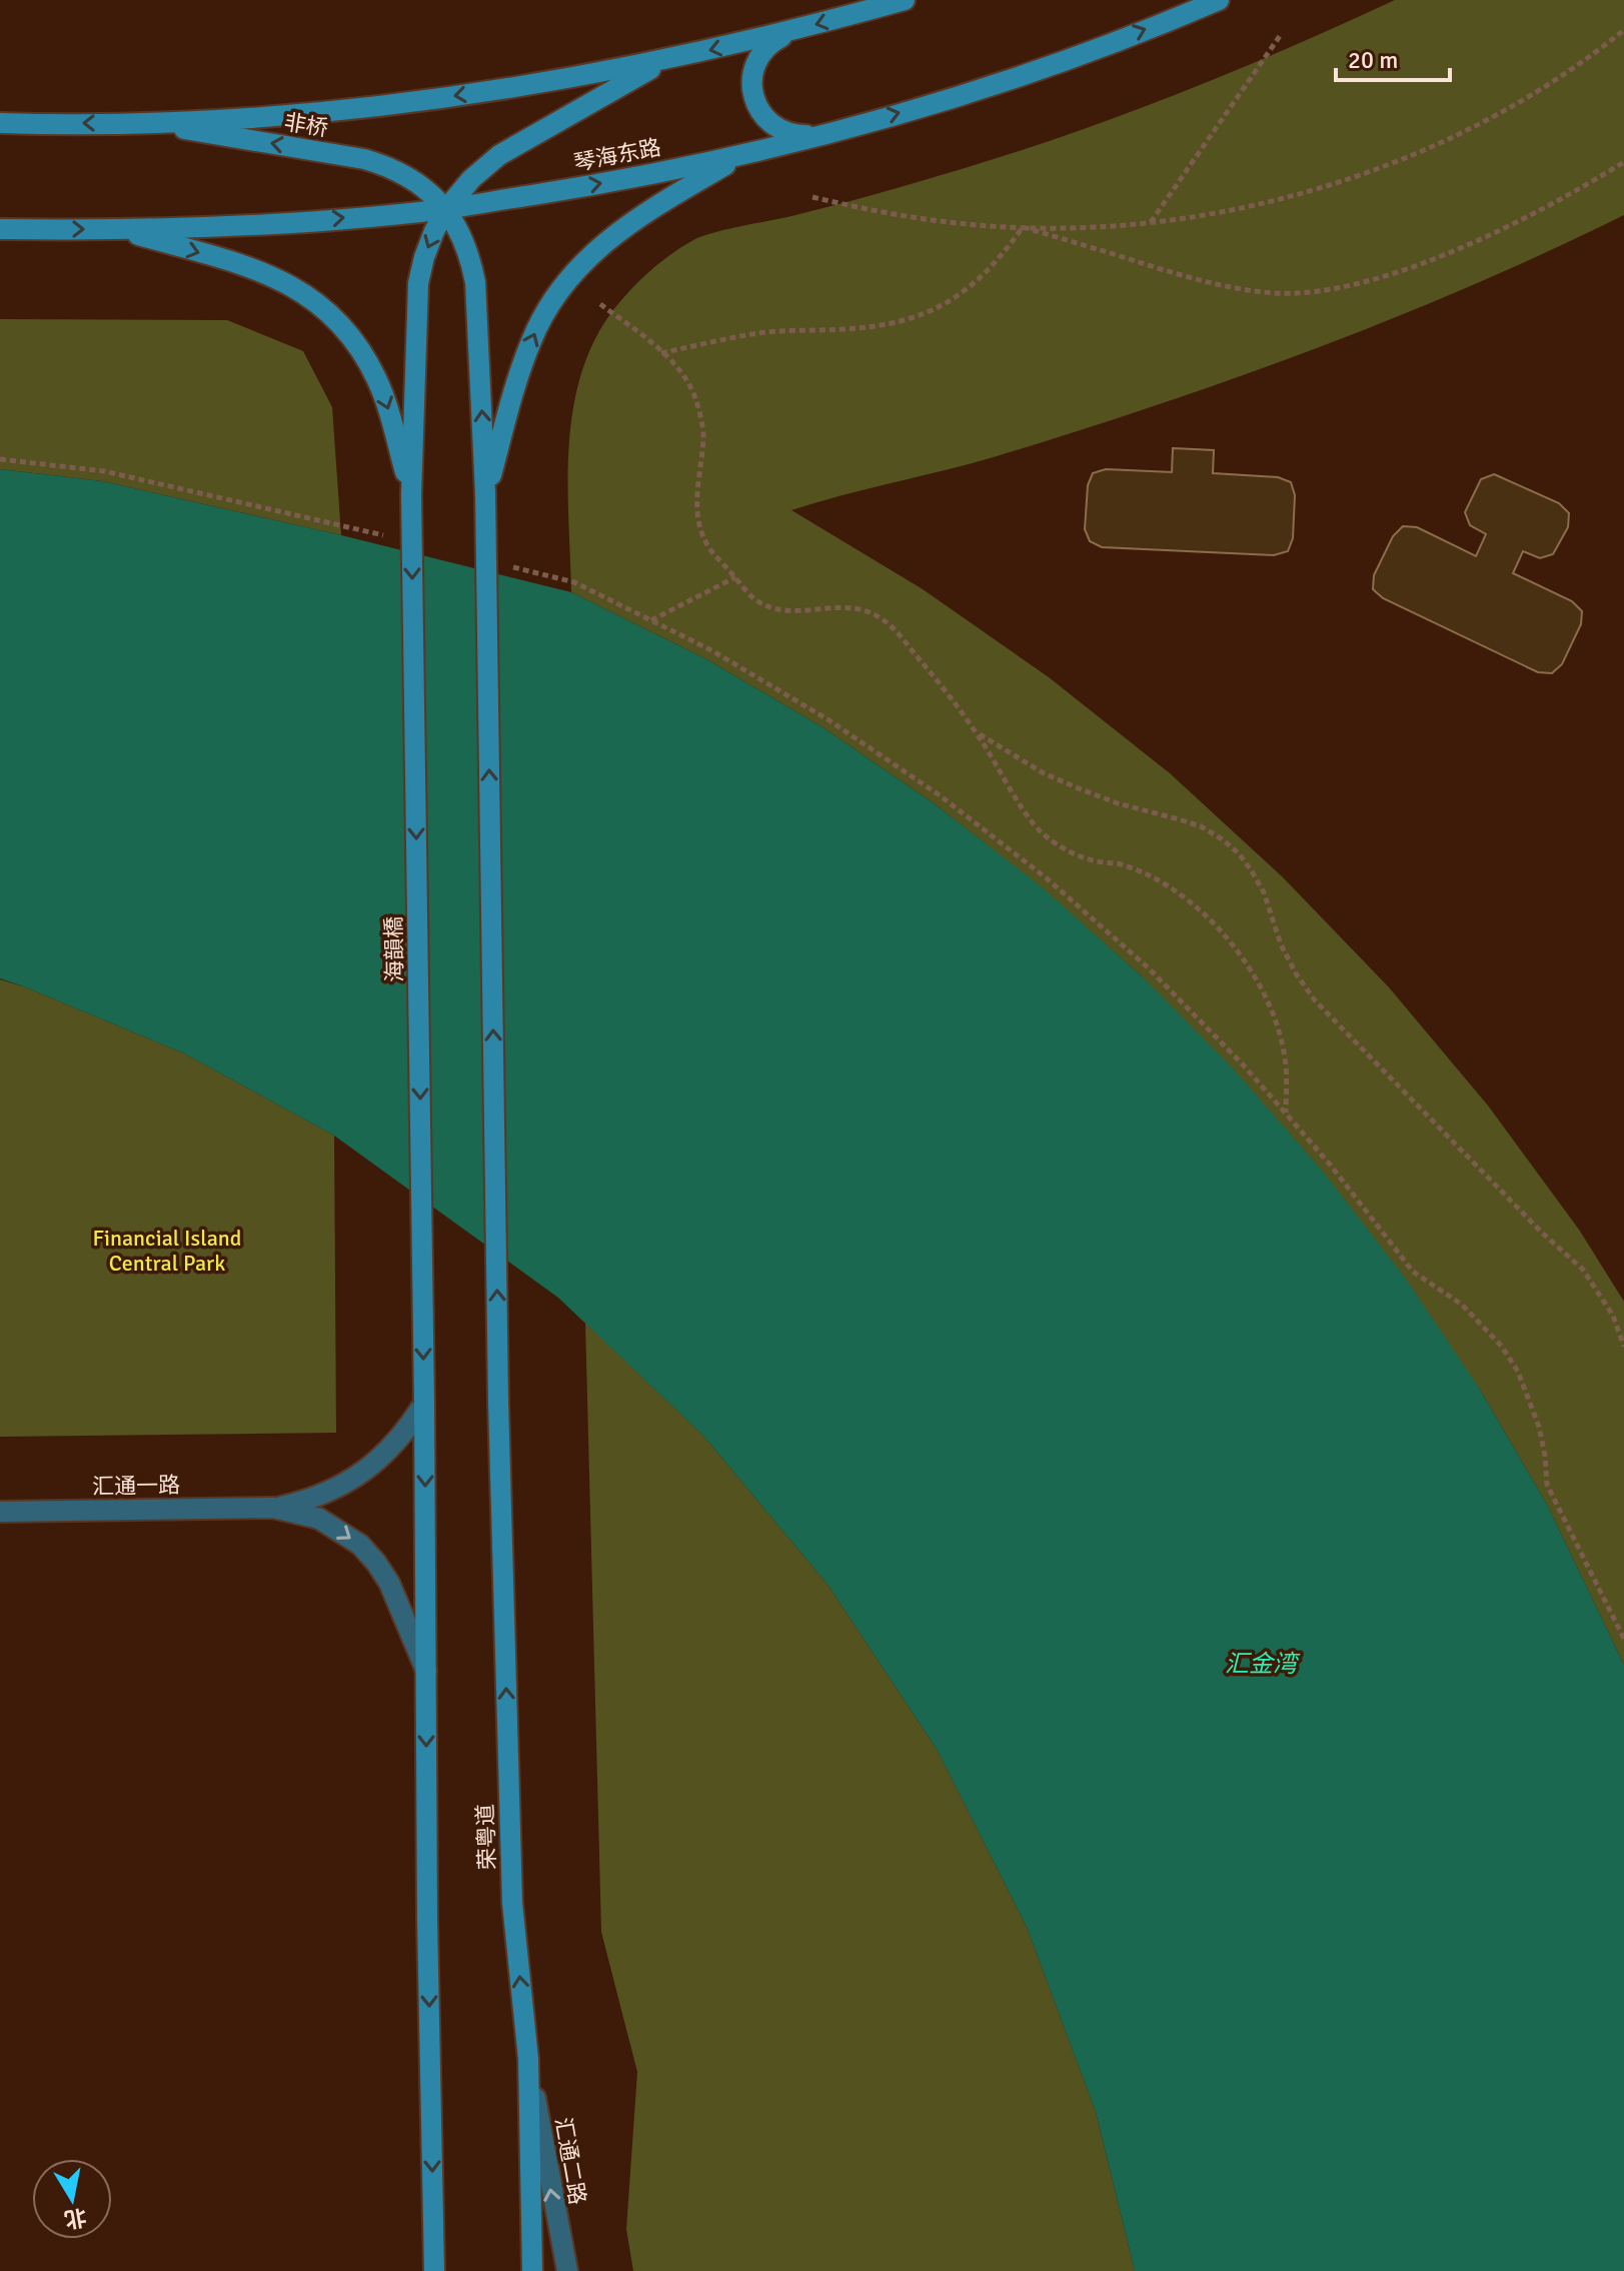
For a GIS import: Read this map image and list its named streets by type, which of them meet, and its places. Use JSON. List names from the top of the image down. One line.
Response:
{"streets":{"main road":["非桥","琴海东路","海韻橋","荣粤道"],"street":["汇通一路","汇通二路"]},"crossings":[["非桥","琴海东路"],["非桥","荣粤道"],["荣粤道","汇通二路"]],"one_way":["海韻橋","汇通二路"],"water":["汇金湾"],"parks":["Financial Island Central Park"],"scale_bar":"20 m","north":"bottom"}
